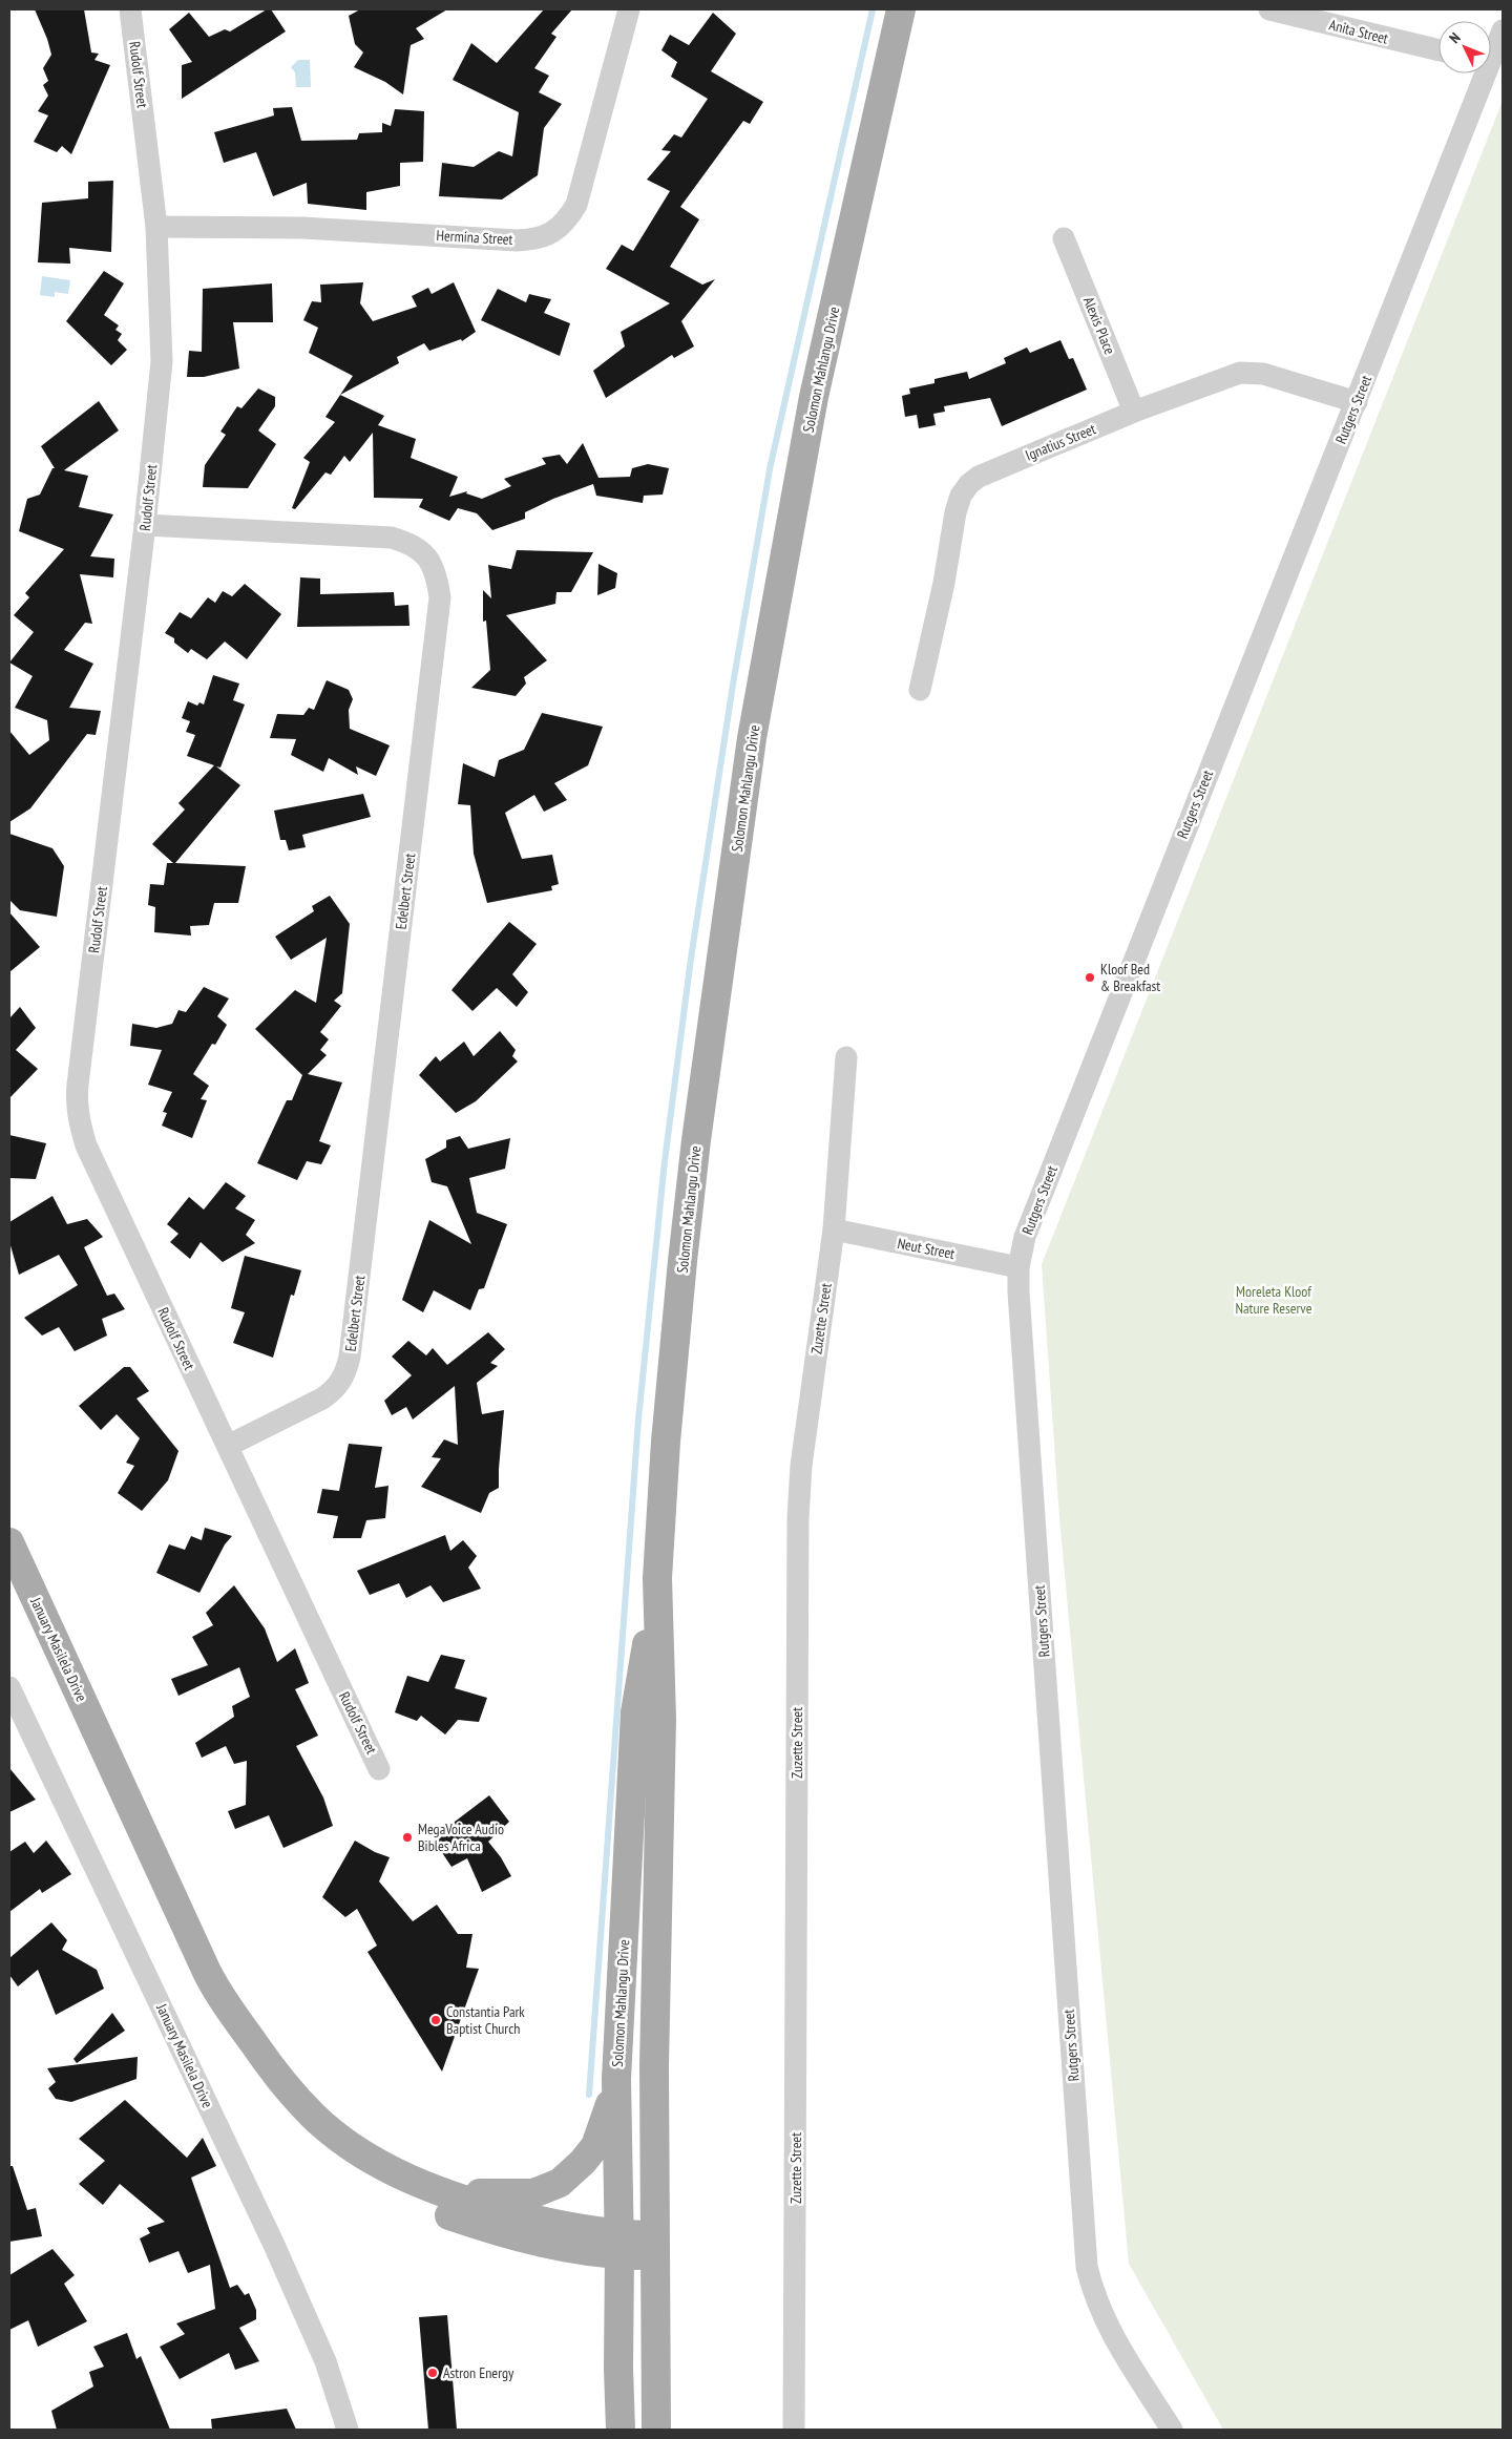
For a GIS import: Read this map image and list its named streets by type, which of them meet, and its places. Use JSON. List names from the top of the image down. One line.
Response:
{"streets":{"main road":["Solomon Mahlangu Drive","January Masilela Drive"],"street":["Anita Street","Rudolf Street","Hermina Street","Alexis Place","Rutgers Street","Ignatius Street","Edelbert Street","Neut Street","Zuzette Street"]},"crossings":[["Rudolf Street","Hermina Street"],["Rudolf Street","Edelbert Street"],["Alexis Place","Ignatius Street"],["Solomon Mahlangu Drive","January Masilela Drive"],["Rutgers Street","Ignatius Street"],["Rutgers Street","Neut Street"],["Neut Street","Zuzette Street"]],"parks":["Moreleta Kloof Nature Reserve"],"places":["Kloof Bed & Breakfast","MegaVoice Audio Bibles Africa","Constantia Park Baptist Church","Astron Energy"],"north":"top left"}
